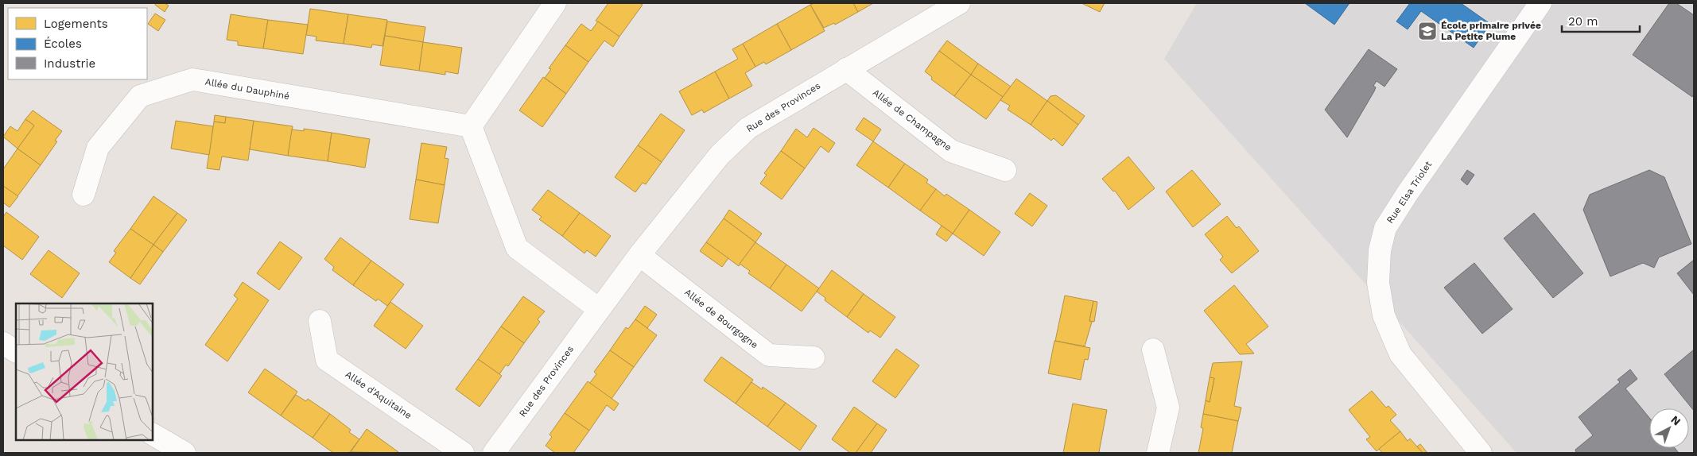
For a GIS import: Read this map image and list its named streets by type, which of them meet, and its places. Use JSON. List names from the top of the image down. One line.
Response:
{"streets":{"street":["Allée du Dauphiné","Rue des Provinces","Allée de Champagne","Rue Elsa Triolet","Allée de Bourgogne","Allée d'Aquitaine"]},"crossings":[["Rue des Provinces","Allée de Champagne"],["Rue des Provinces","Allée de Bourgogne"]],"places":{"school or university":["École primaire privée La Petite Plume"]},"legend":["Logements","Écoles","Industrie"],"scale_bar":"20 m","north":"top right"}
